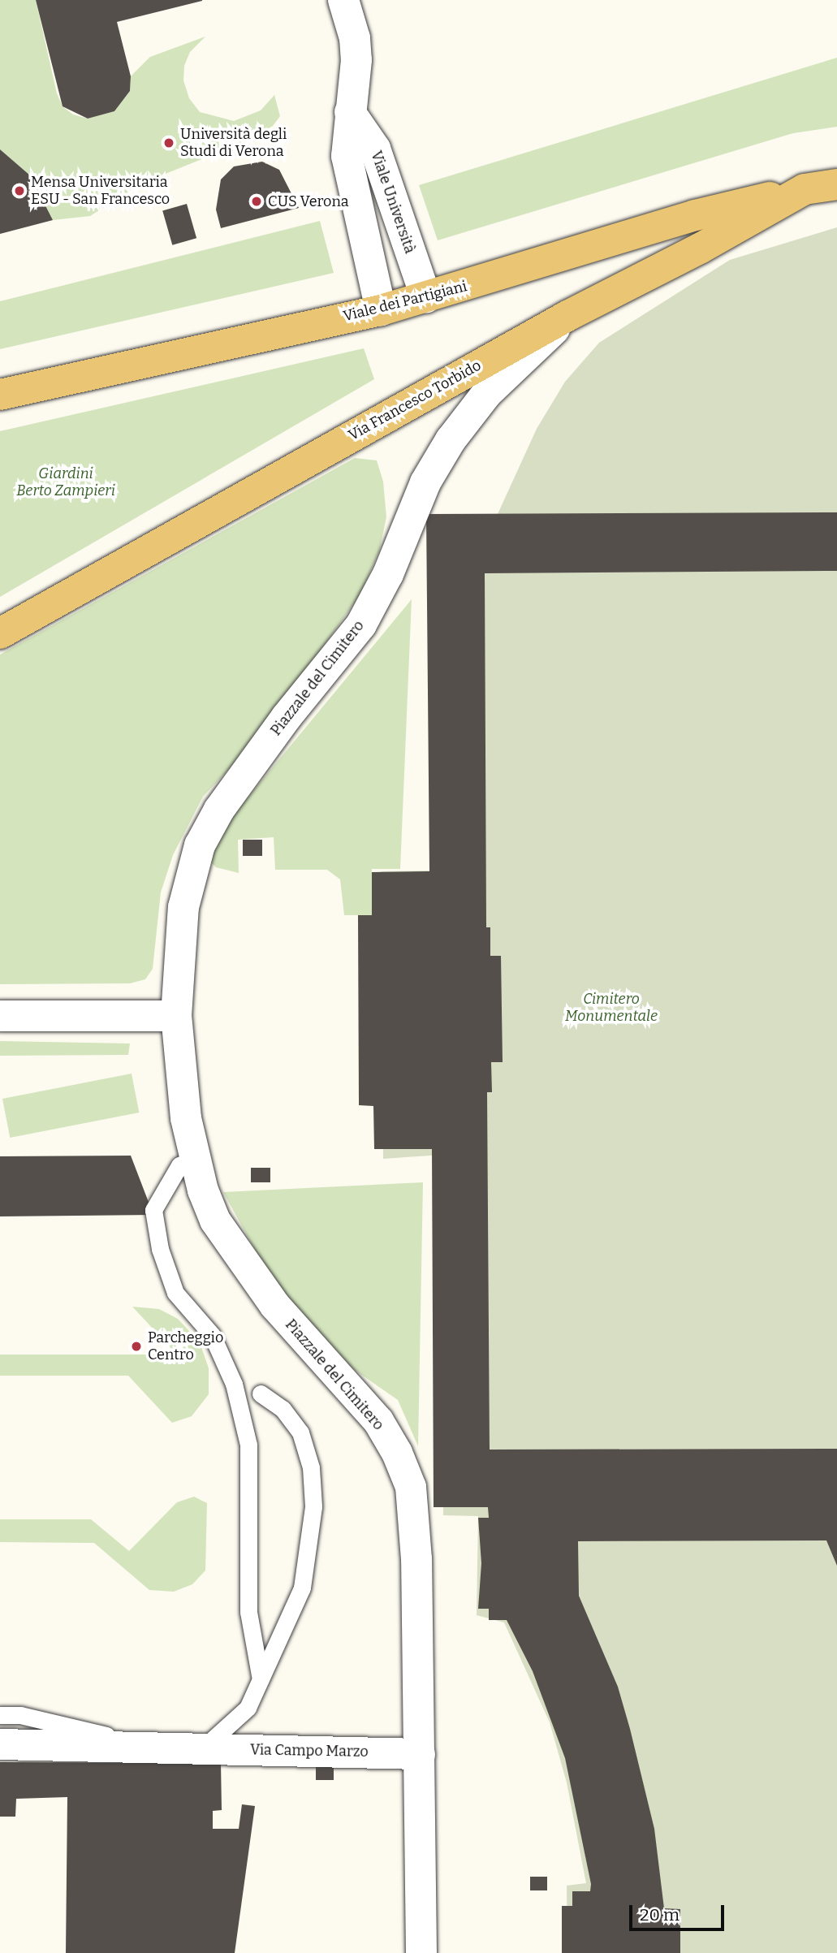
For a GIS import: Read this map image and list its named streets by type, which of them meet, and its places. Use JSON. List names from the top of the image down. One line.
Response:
{"streets":{"main road":["Viale dei Partigiani","Via Francesco Torbido"],"street":["Viale Università","Piazzale del Cimitero","Via Campo Marzo"]},"crossings":[["Viale Università","Viale dei Partigiani"],["Viale dei Partigiani","Via Francesco Torbido"],["Via Francesco Torbido","Piazzale del Cimitero"],["Piazzale del Cimitero","Via Campo Marzo"]],"parks":["Giardini Berto Zampieri","Cimitero Monumentale"],"places":["Università degli Studi di Verona","Mensa Universitaria ESU - San Francesco","CUS Verona","Parcheggio Centro"],"scale_bar":"20 m"}
